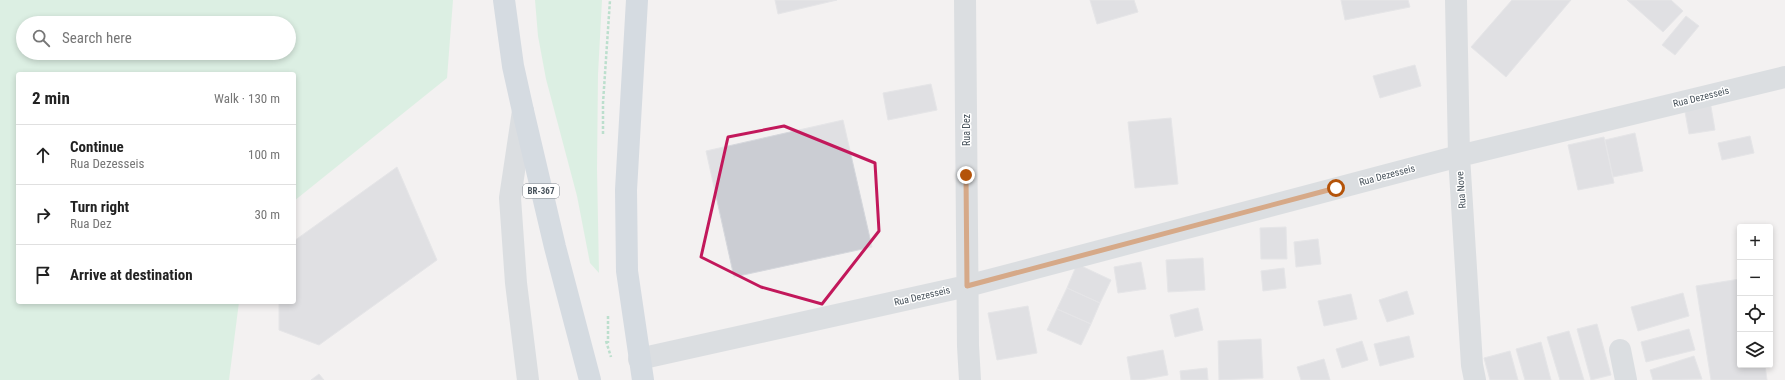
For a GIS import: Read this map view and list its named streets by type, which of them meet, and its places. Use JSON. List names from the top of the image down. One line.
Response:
{"streets":{"main road":["BR-367"],"street":["Rua Dezesseis","Rua Dez","Rua Nove"]},"crossings":[["Rua Dezesseis","Rua Dez"],["Rua Dezesseis","Rua Nove"]],"page":{"search":"Search here","heading":["2 min","Walk · 130 m"],"list":[["Continue","Rua Dezesseis","100 m"],["Turn right","Rua Dez","30 m"],"Arrive at destination"],"map_buttons":["+","−"]}}
